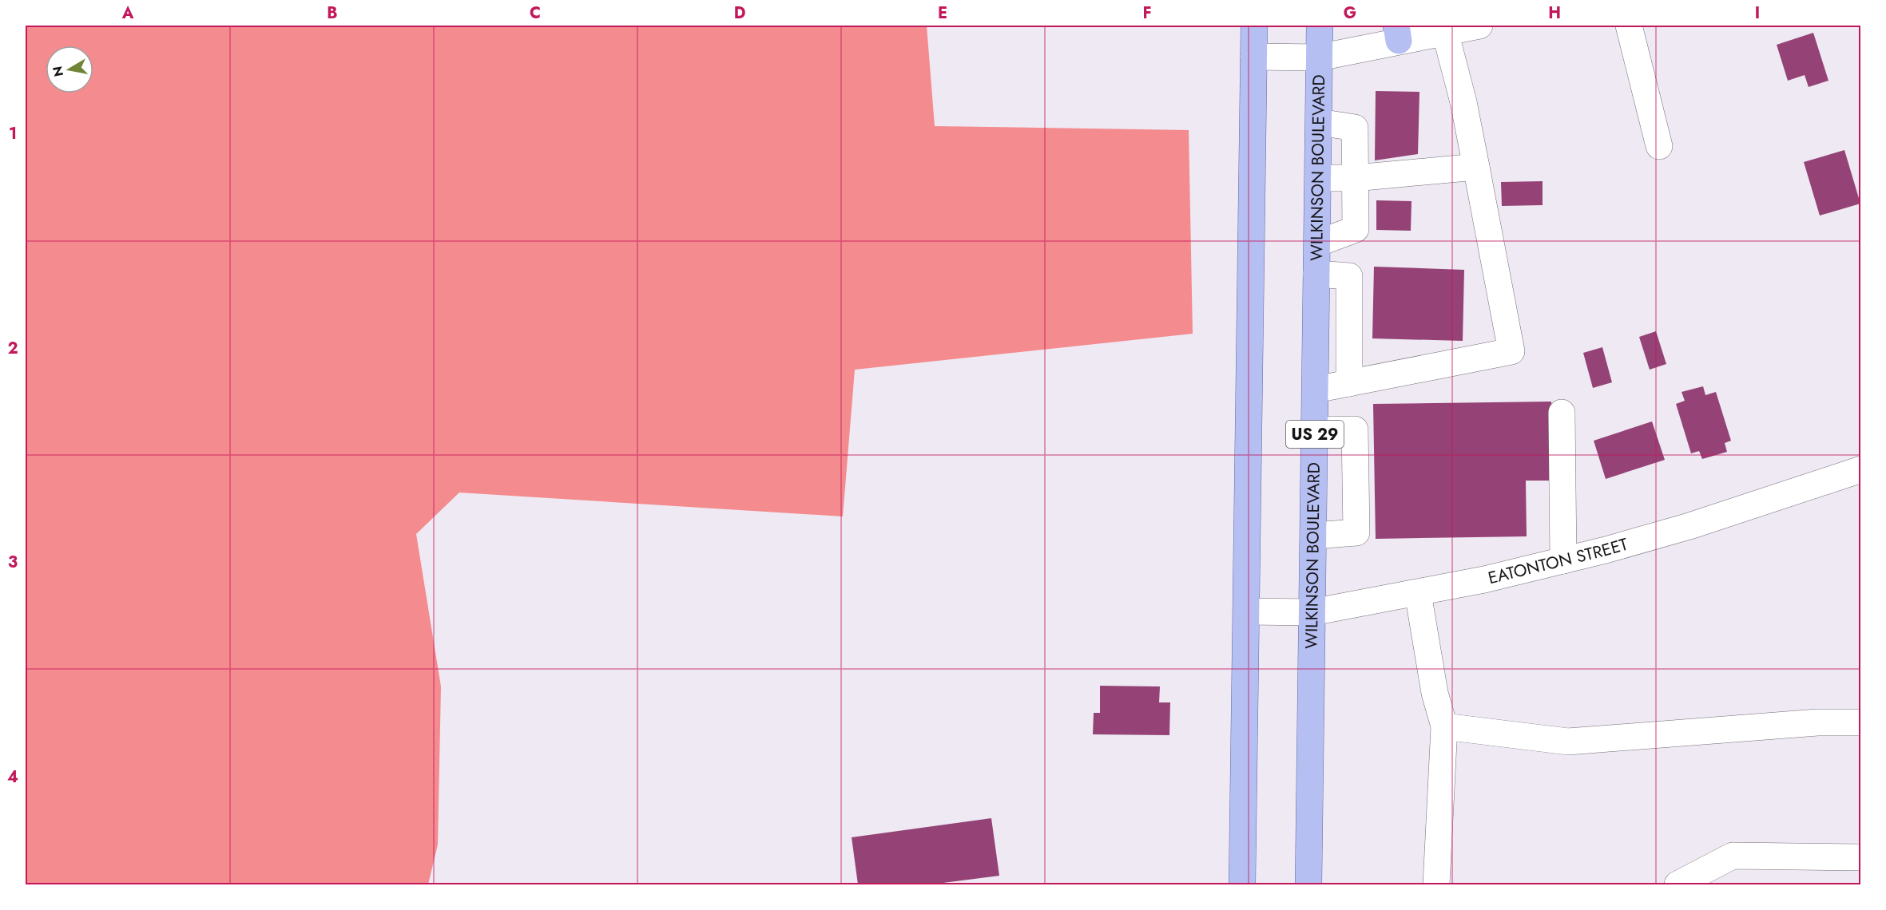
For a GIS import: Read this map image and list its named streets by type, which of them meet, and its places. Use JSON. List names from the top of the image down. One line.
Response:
{"streets":{"main road":["WILKINSON BOULEVARD","US 29"],"street":["EATONTON STREET"]},"crossings":[["WILKINSON BOULEVARD","EATONTON STREET"]],"north":"left","grid":{"columns":["A","B","C","D","E","F","G","H","I"],"rows":["1","2","3","4"]}}
